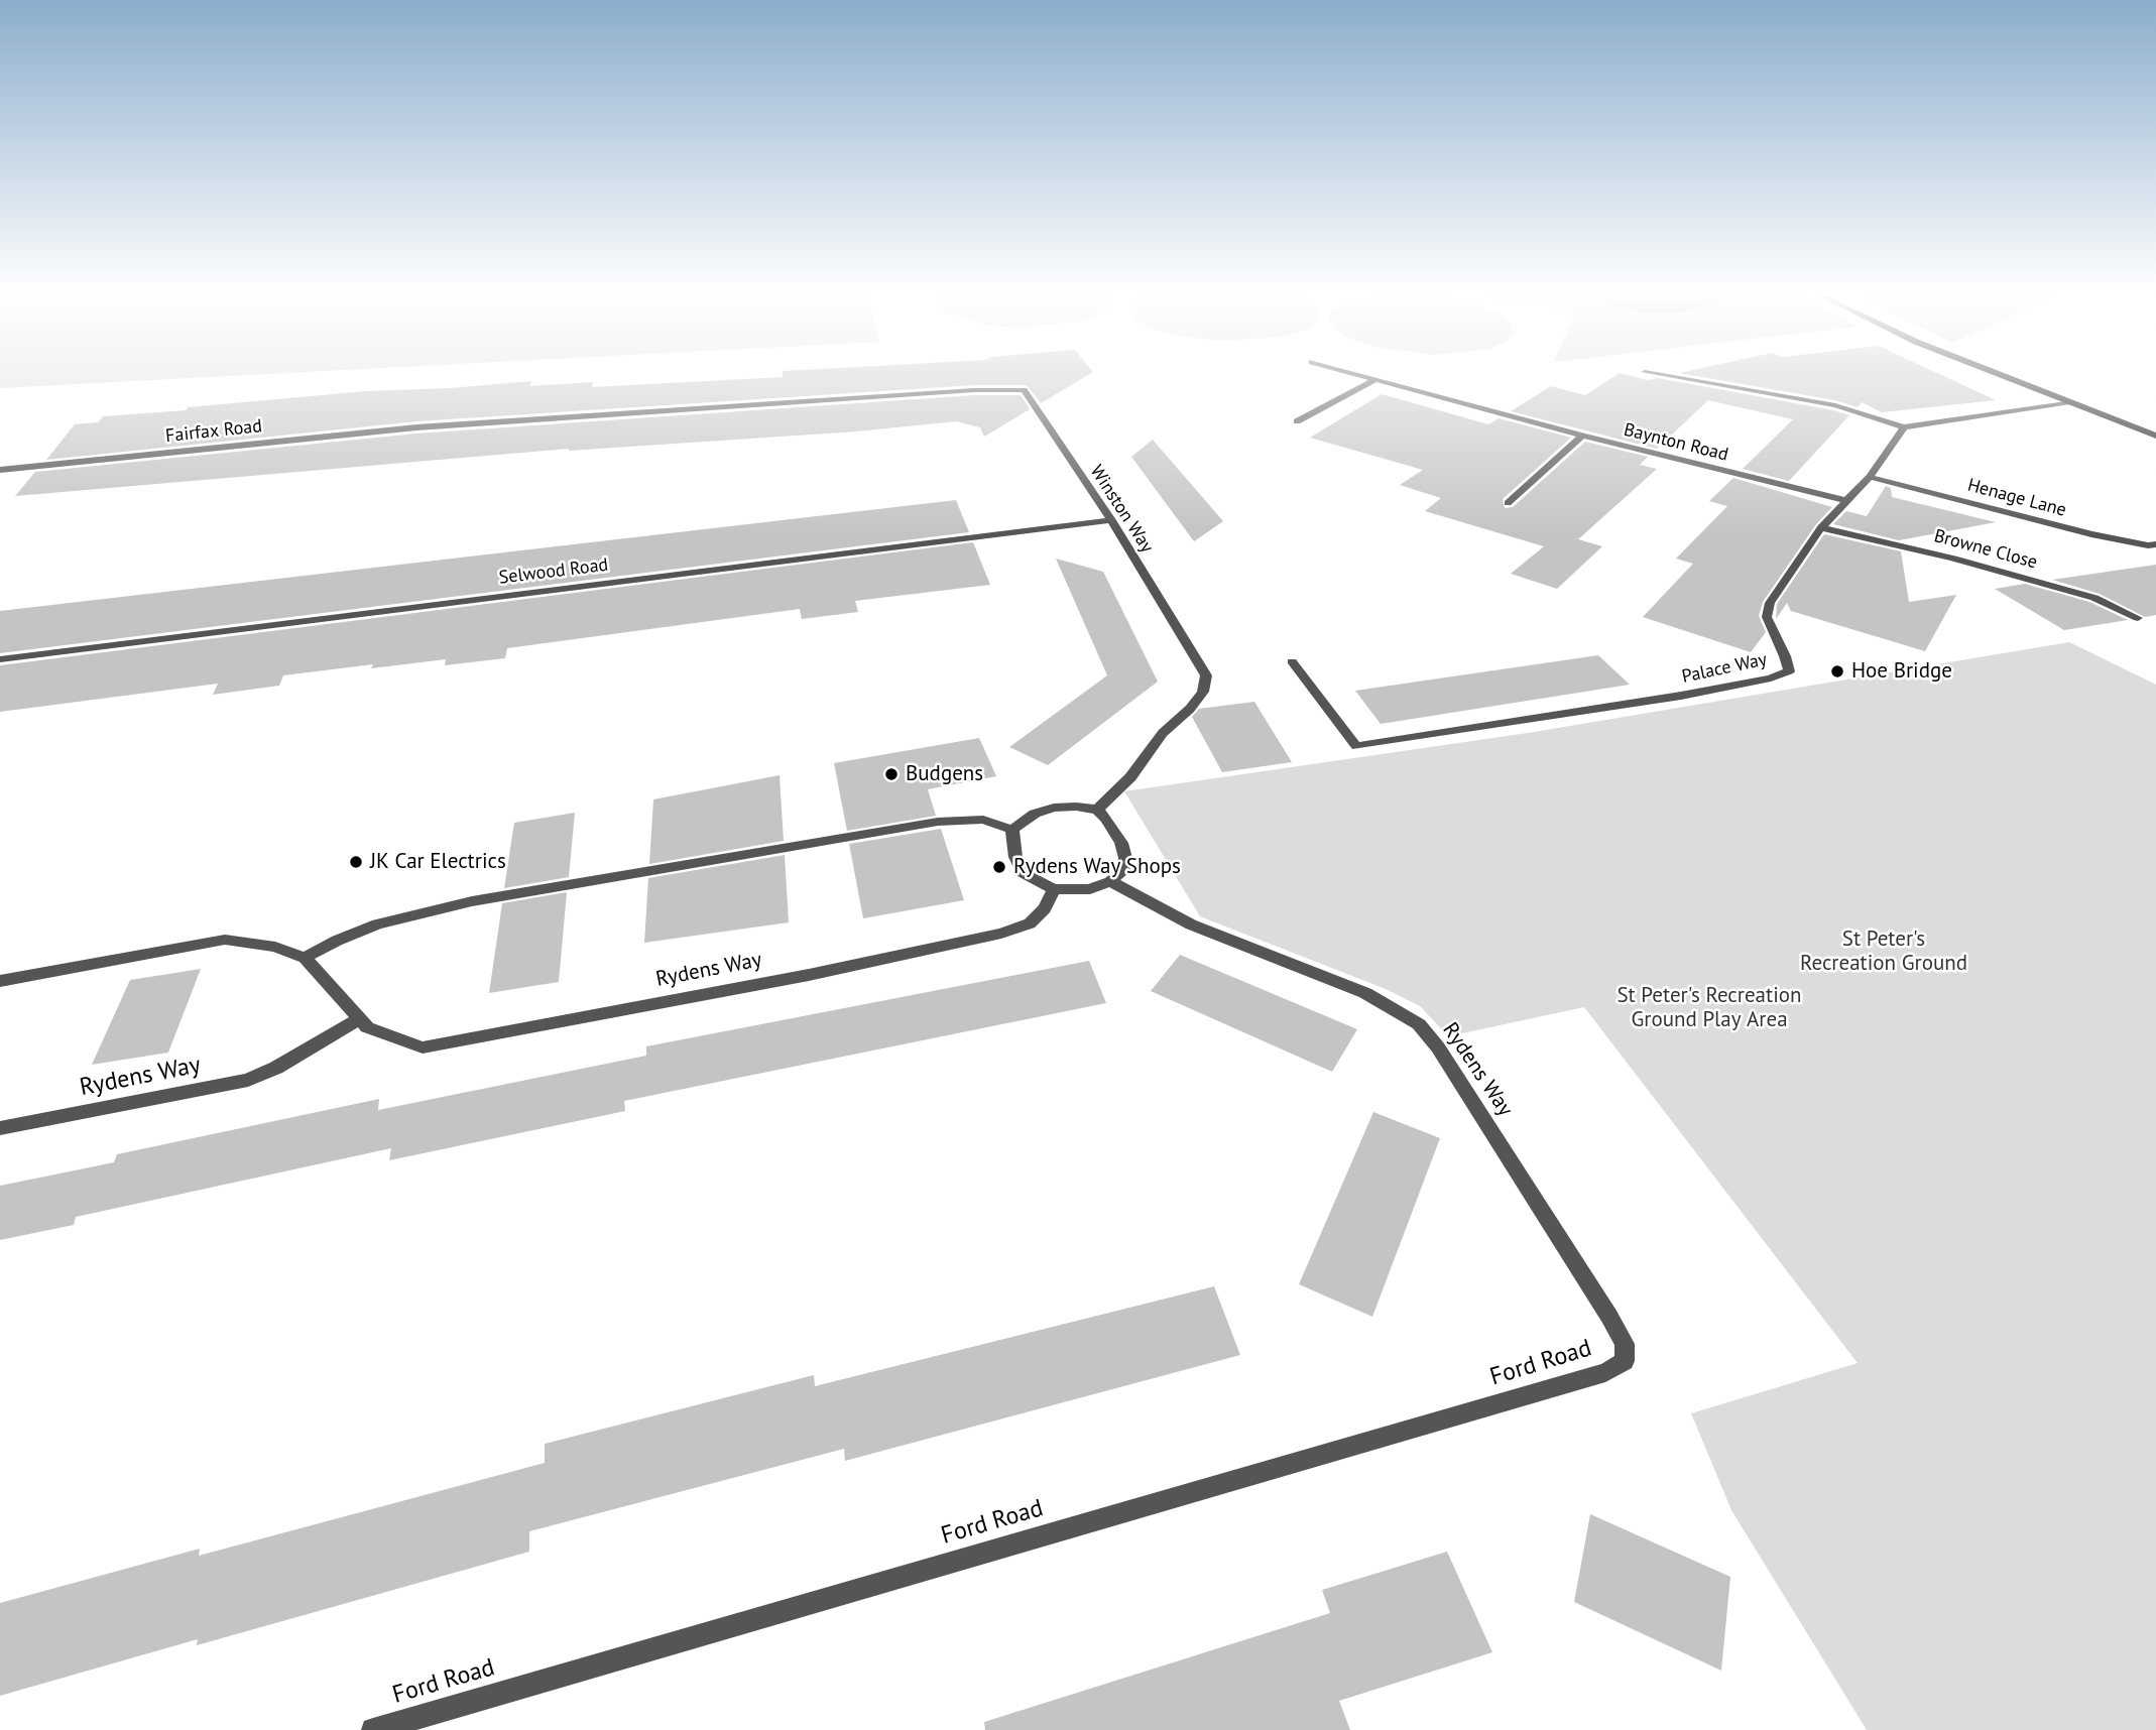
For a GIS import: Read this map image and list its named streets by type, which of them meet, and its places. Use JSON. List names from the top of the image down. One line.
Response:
{"streets":{"street":["Fairfax Road","Baynton Road","Henage Lane","Winston Way","Browne Close","Selwood Road","Palace Way","Rydens Way","Ford Road"]},"crossings":[["Fairfax Road","Winston Way"],["Baynton Road","Palace Way"],["Henage Lane","Palace Way"],["Winston Way","Selwood Road"],["Winston Way","Rydens Way"],["Browne Close","Palace Way"],["Rydens Way","Ford Road"]],"parks":["St Peter's Recreation Ground","St Peter's Recreation Ground Play Area"],"places":["Hoe Bridge","Budgens","JK Car Electrics","Rydens Way Shops"]}
